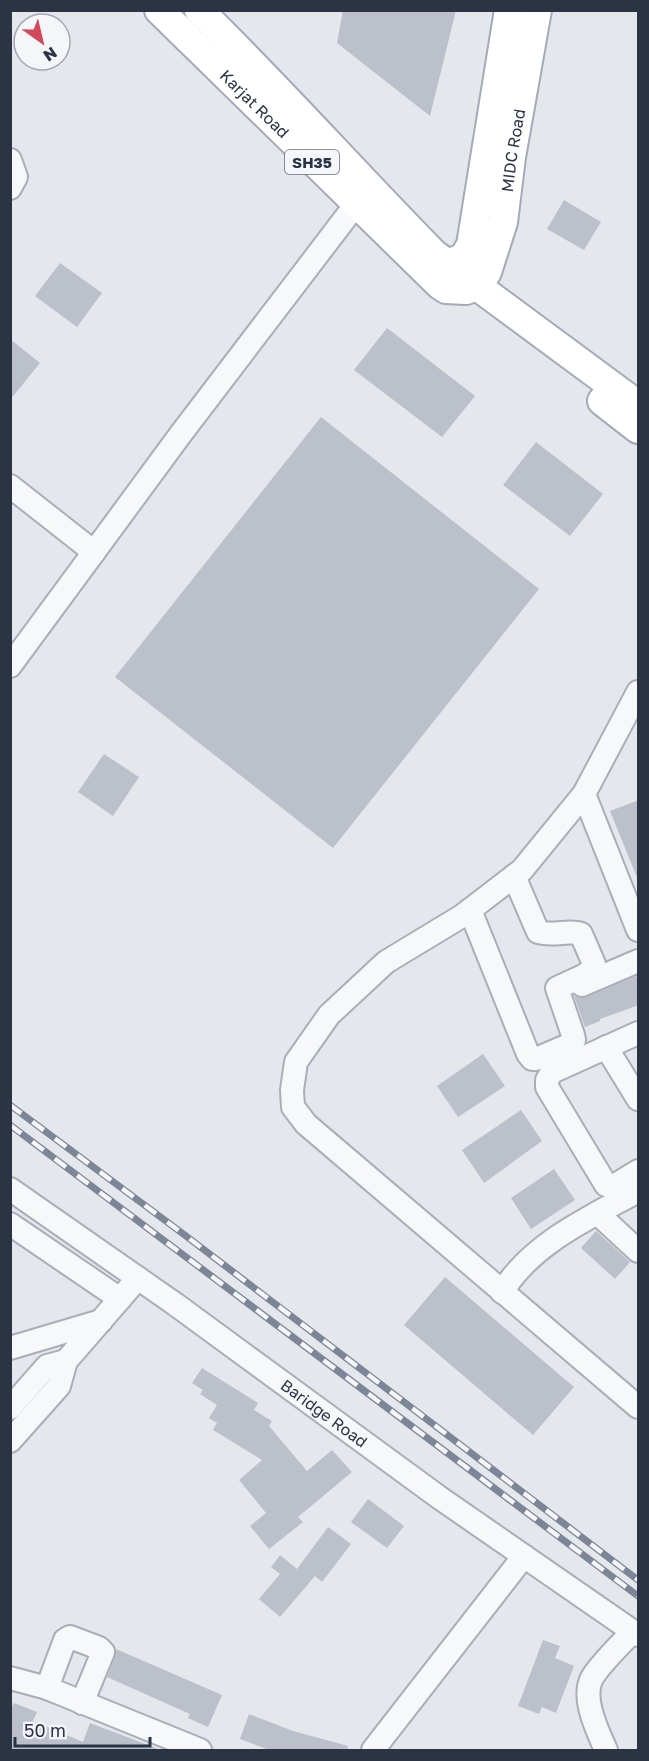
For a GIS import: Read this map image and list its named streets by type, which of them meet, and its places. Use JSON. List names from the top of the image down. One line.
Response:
{"streets":{"main road":["Karjat Road","MIDC Road","SH35"],"street":["Baridge Road"]},"crossings":[["Karjat Road","MIDC Road"]],"scale_bar":"50 m","north":"bottom right"}
